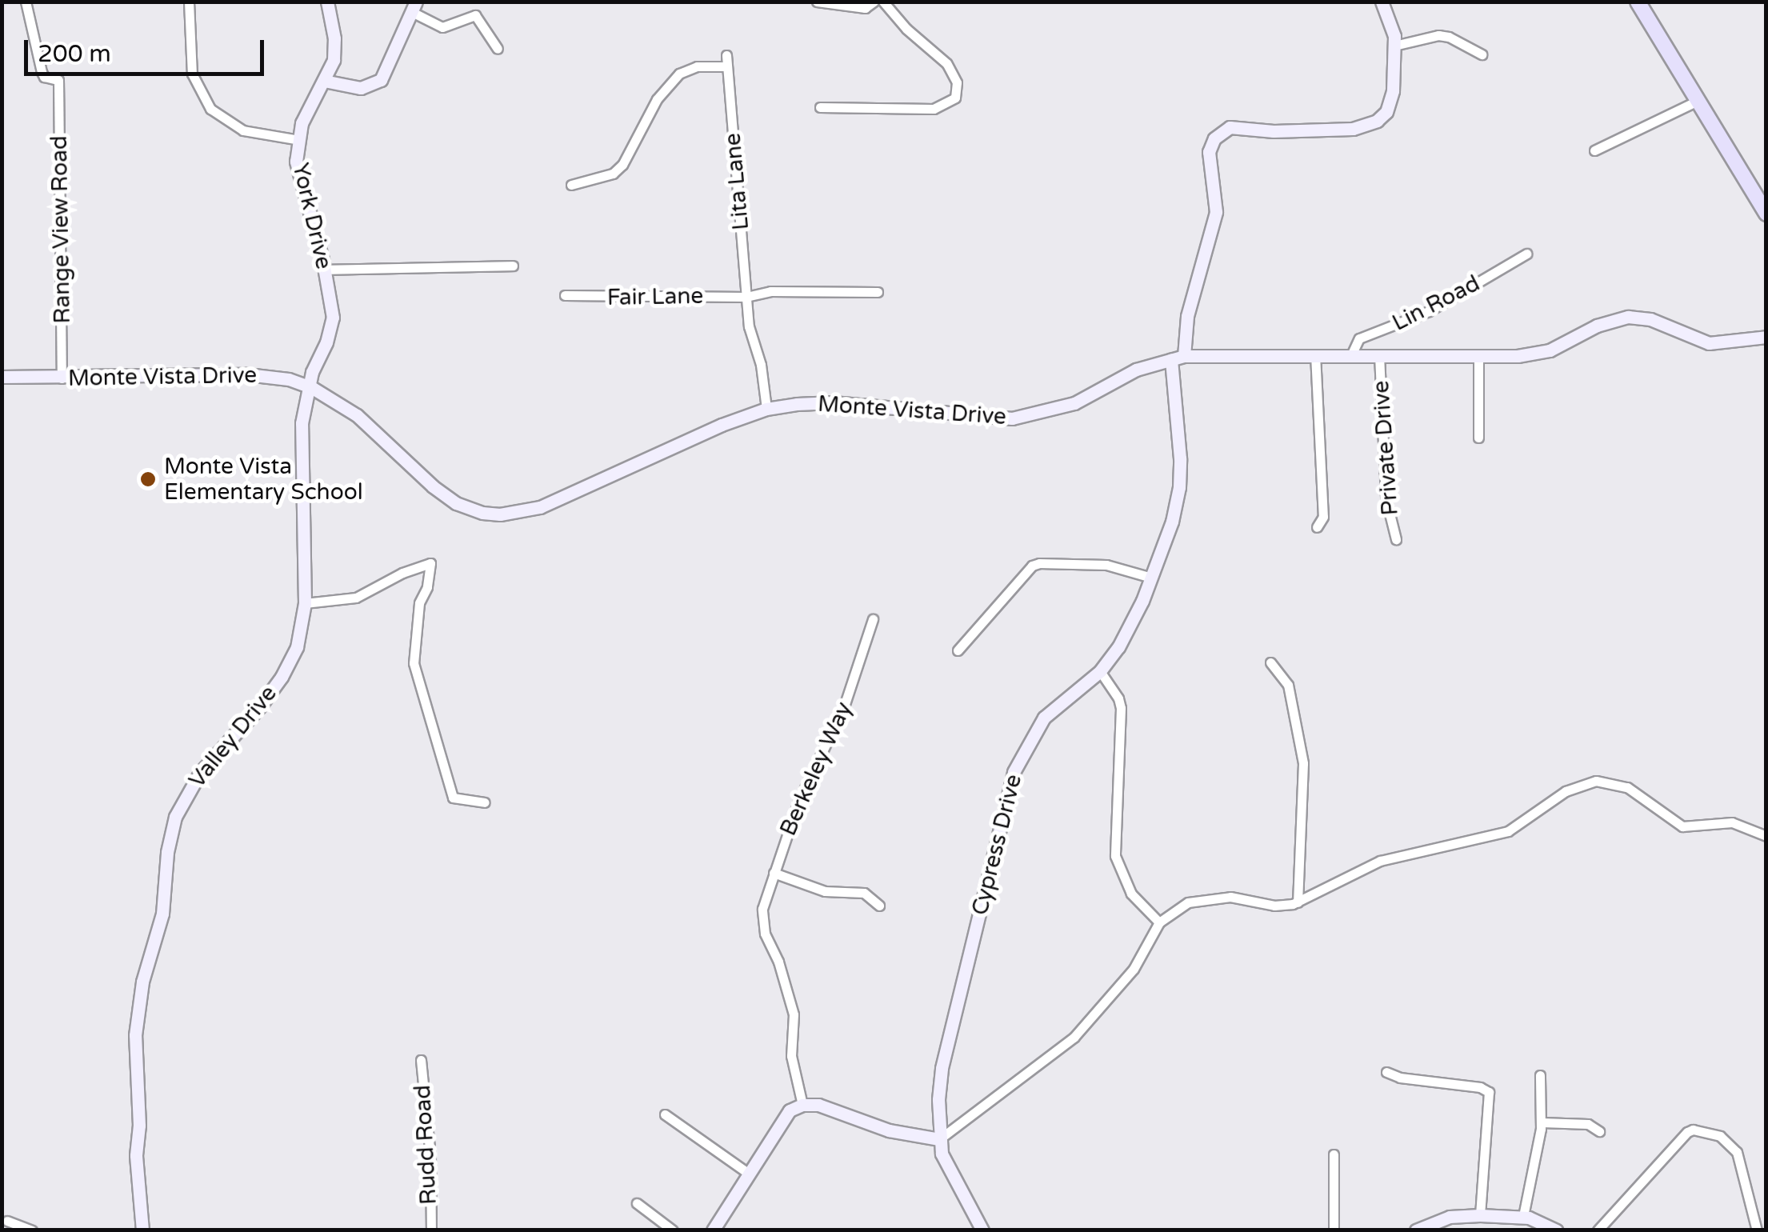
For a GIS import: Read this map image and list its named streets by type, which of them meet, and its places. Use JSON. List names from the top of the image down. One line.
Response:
{"streets":{"main road":["York Drive","Monte Vista Drive","Valley Drive","Cypress Drive"],"street":["Lita Lane","Range View Road","Fair Lane","Lin Road","Private Drive","Berkeley Way","Rudd Road"]},"crossings":[["Lita Lane","Fair Lane"],["Lita Lane","Monte Vista Drive"],["York Drive","Monte Vista Drive"],["York Drive","Valley Drive"],["Range View Road","Monte Vista Drive"],["Lin Road","Monte Vista Drive"],["Monte Vista Drive","Private Drive"],["Monte Vista Drive","Valley Drive"],["Monte Vista Drive","Cypress Drive"]],"places":["Monte Vista Elementary School"],"scale_bar":"200 m"}
